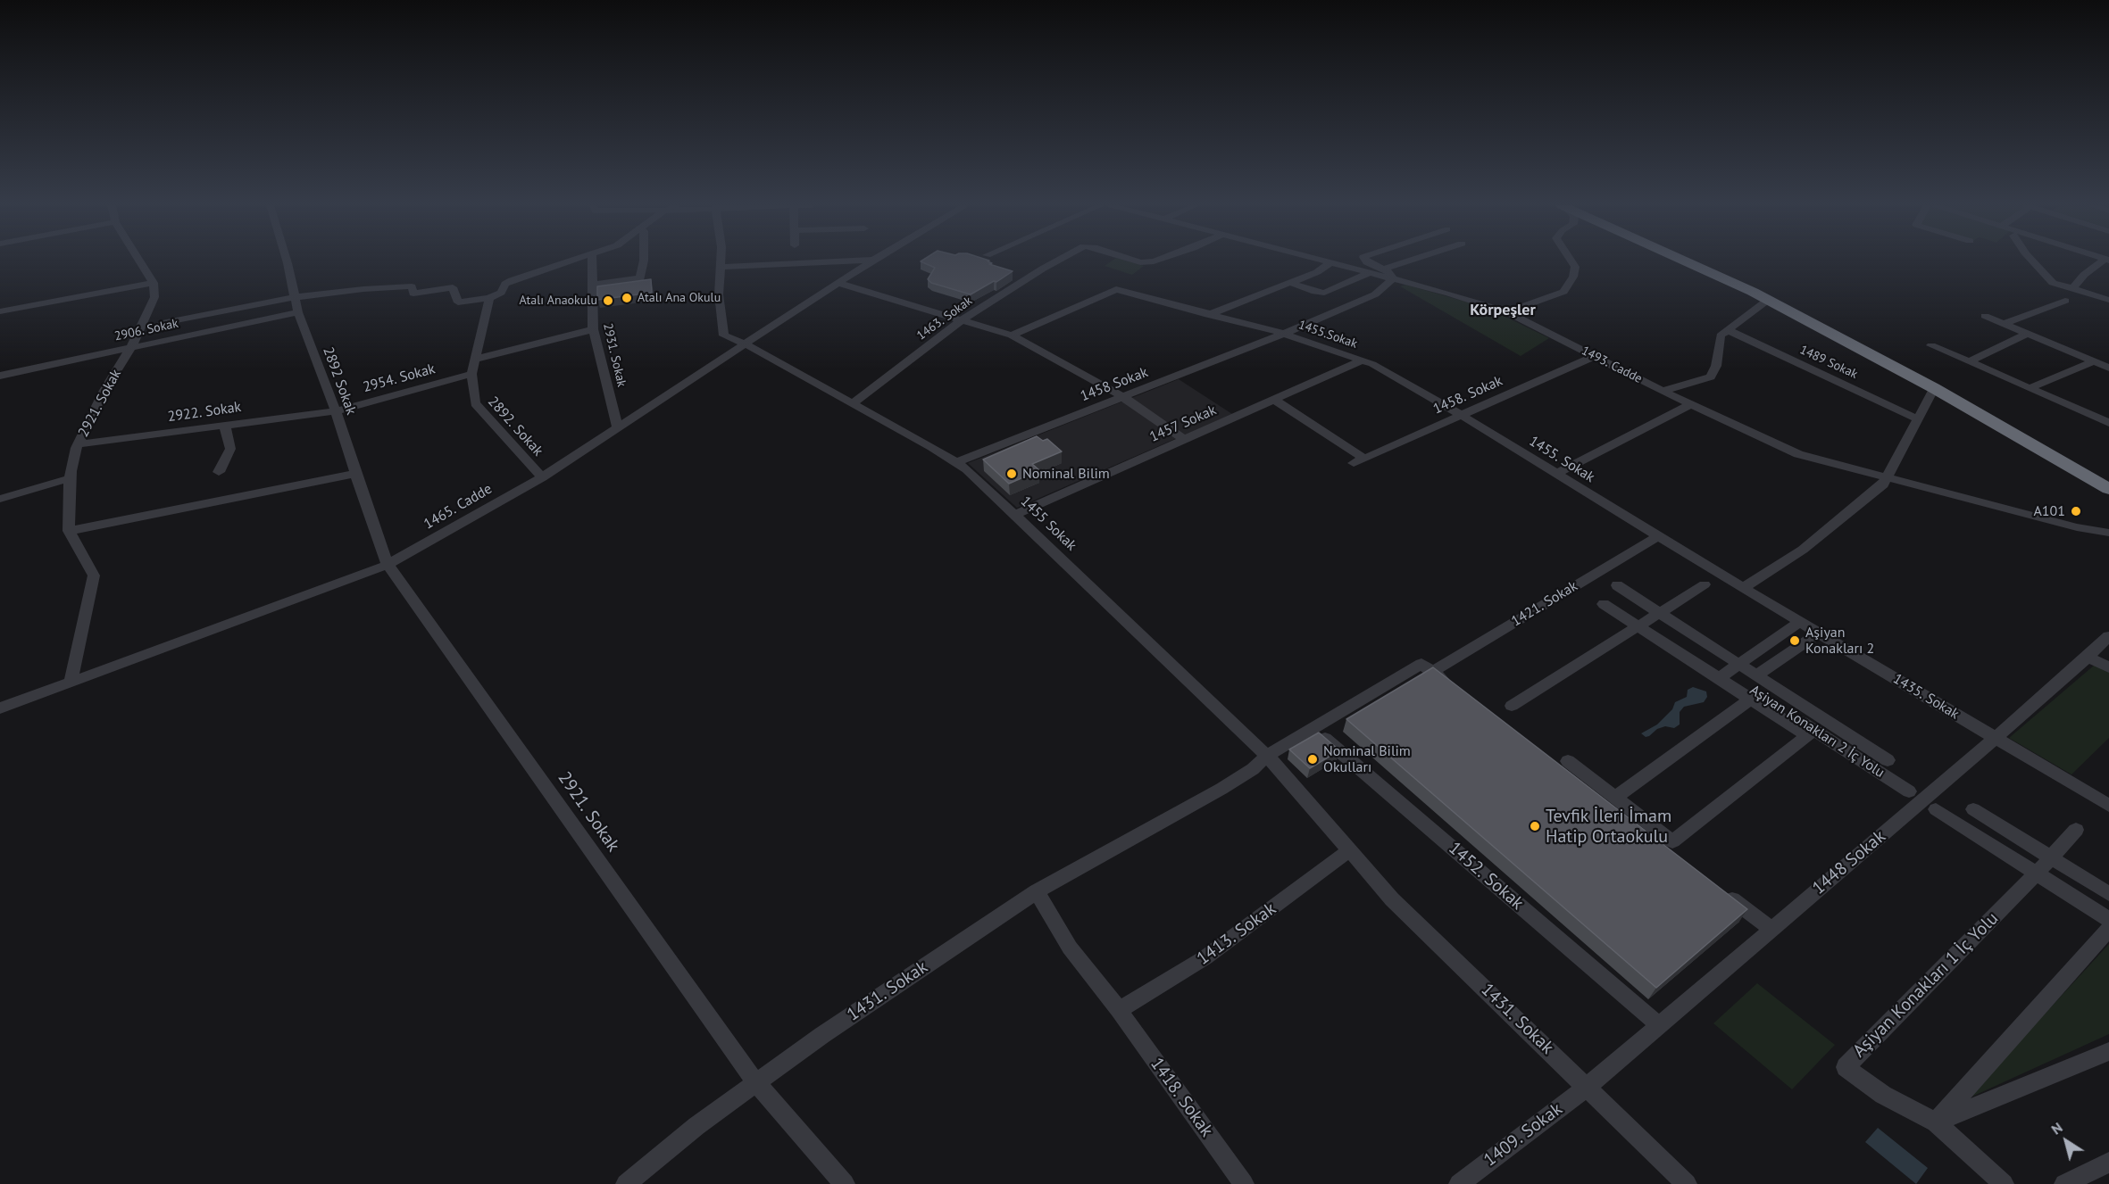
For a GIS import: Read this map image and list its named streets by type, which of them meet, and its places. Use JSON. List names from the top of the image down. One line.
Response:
{"streets":{"street":["1463. Sokak","2906. Sokak","1455.Sokak","2931. Sokak","1489 Sokak","1493. Cadde","2954. Sokak","2892 Sokak","1458 Sokak","1458. Sokak","2921. Sokak","2922. Sokak","1457 Sokak","2892. Sokak","1455. Sokak","1465. Cadde","1455 Sokak","1421. Sokak","1435. Sokak","Aşiyan Konakları 2 İç Yolu","1448 Sokak","1452. Sokak","1413. Sokak","Aşiyan Konakları 1 İç Yolu","1431. Sokak","1418. Sokak","1409. Sokak"]},"crossings":[["1463. Sokak","1455 Sokak"],["2906. Sokak","2892 Sokak"],["2906. Sokak","2921. Sokak"],["1455.Sokak","1458 Sokak"],["1455.Sokak","1457 Sokak"],["1455.Sokak","1455. Sokak"],["2931. Sokak","1465. Cadde"],["1493. Cadde","1458 Sokak"],["1493. Cadde","1458. Sokak"],["2954. Sokak","2892 Sokak"],["2954. Sokak","2922. Sokak"],["2954. Sokak","2892. Sokak"],["2892 Sokak","2921. Sokak"],["2892 Sokak","2922. Sokak"],["2892 Sokak","1465. Cadde"],["1458 Sokak","1455 Sokak"],["1458. Sokak","1457 Sokak"],["1458. Sokak","1455. Sokak"],["2921. Sokak","2922. Sokak"],["2921. Sokak","1465. Cadde"],["2921. Sokak","1431. Sokak"],["1457 Sokak","1455. Sokak"],["1457 Sokak","1455 Sokak"],["2892. Sokak","1465. Cadde"],["1455. Sokak","1421. Sokak"],["1455. Sokak","1435. Sokak"],["1465. Cadde","1455 Sokak"],["1455 Sokak","1421. Sokak"],["1455 Sokak","1413. Sokak"],["1455 Sokak","1431. Sokak"],["1421. Sokak","1452. Sokak"],["1421. Sokak","1431. Sokak"],["1435. Sokak","Aşiyan Konakları 2 İç Yolu"],["1435. Sokak","1448 Sokak"],["1448 Sokak","1452. Sokak"],["1448 Sokak","1431. Sokak"],["1448 Sokak","1409. Sokak"],["1413. Sokak","1431. Sokak"],["1413. Sokak","1418. Sokak"],["1431. Sokak","1409. Sokak"]],"districts":["Körpeşler"],"places":["Atalı Ana Okulu","Atalı Anaokulu","Nominal Bilim","A101","Aşiyan Konakları 2","Nominal Bilim Okulları","Tevfik İleri İmam Hatip Ortaokulu"],"north":"top left"}
